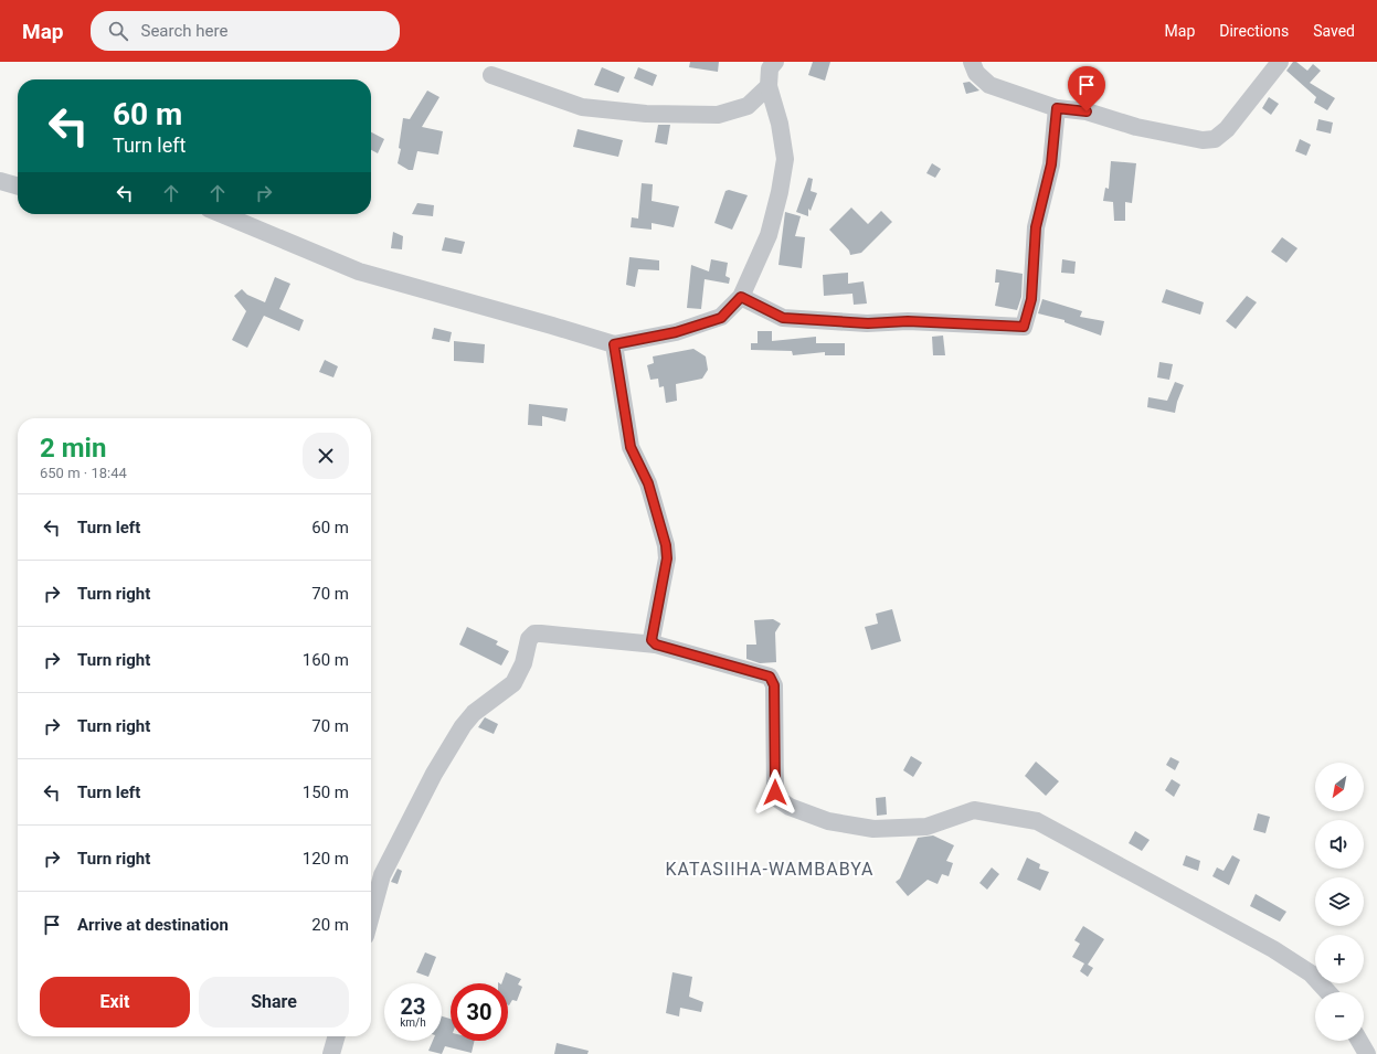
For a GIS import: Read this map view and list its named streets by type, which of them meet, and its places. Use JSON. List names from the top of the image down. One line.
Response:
{"districts":["KATASIIHA-WAMBABYA"],"north":"bottom left","page":{"header":"Map","search":"Search here","nav":["Map","Directions","Saved"],"turn":["60 m","Turn left"],"heading":["2 min","650 m · 18:44"],"list":[{"name":"Turn left","value":"60 m"},{"name":"Turn right","value":"70 m"},{"name":"Turn right","value":"160 m"},{"name":"Turn right","value":"70 m"},{"name":"Turn left","value":"150 m"},{"name":"Turn right","value":"120 m"},{"name":"Arrive at destination","value":"20 m"}],"map_buttons":["+","−"],"buttons":["Exit","Share"],"speed":"23 km/h","limit":"30"}}
